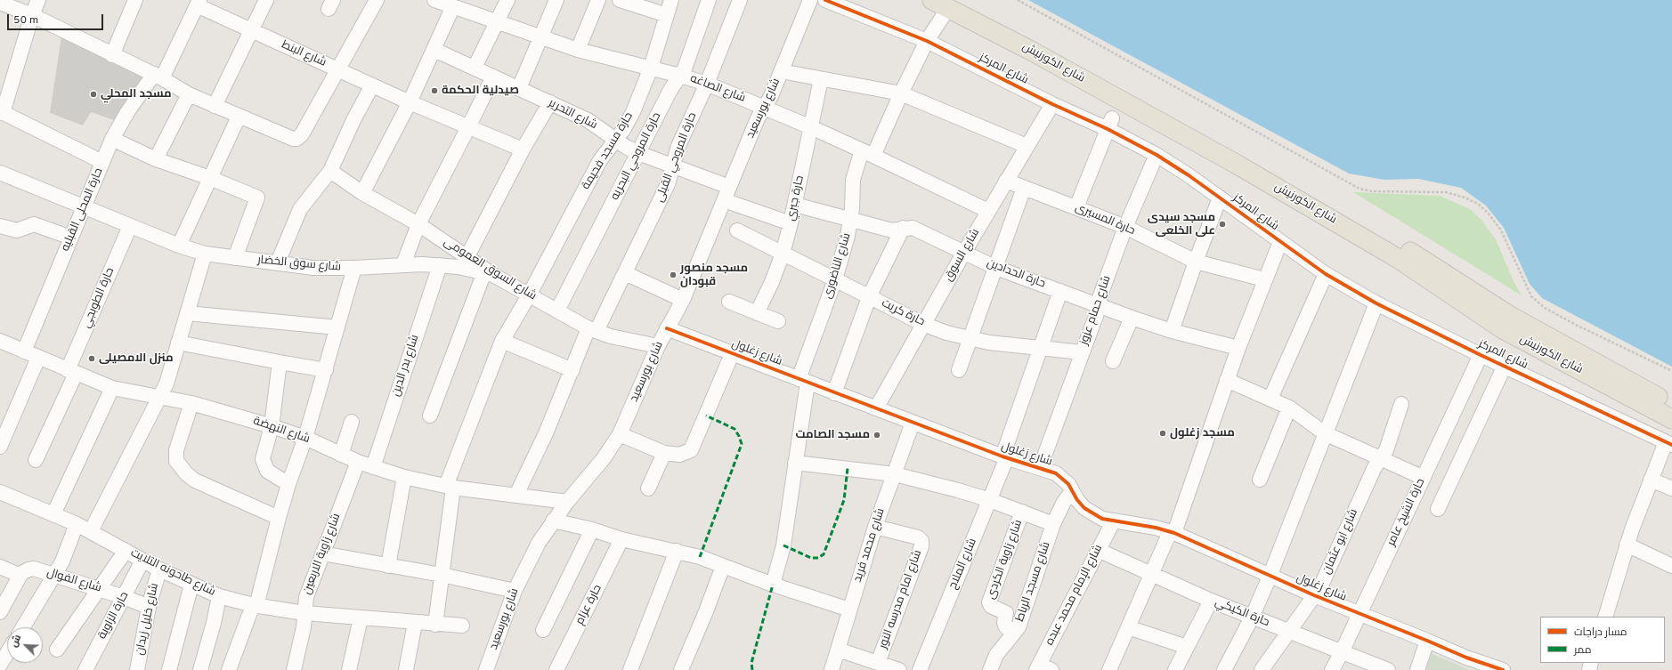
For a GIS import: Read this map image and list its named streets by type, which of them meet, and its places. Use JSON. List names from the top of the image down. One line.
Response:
{"streets":{"main road":["شارع الكورنيش"],"street":["شارع البنط","شارع المركز","شارع الصاغه","شارع بورسعيد","شارع التحرير","حارة مسجد فحيمة","حارة المروحي البحريه","حارة المروحي القبلى","حارة جبري","حارة المحلى القبليه","حارة المسيرى","شارع السوق","شارع سوق الخضار","شارع الناضورى","شارع السوق العمومى","حارة الحدادين","حارة الطوبجي","شارع حمام عزوز","حارة كريت","شارع زغلول","شارع بدر الدين","شارع النهضة","حارة الشيخ عامر","شارع ابو عثمان","شارع محمد فريد","شارع زاوية الاربعين","شارع زاوية الكردى","شارع الملاح","شارع طاحونه التلايت","شارع الفوال","شارع مسجد الرباط","شارع الإمام محمد عبده","شارع امام مدرسه النور","حارة عزام","حارة الكيكي","حارة الزاوية","شارع خليل زيدان"]},"crossings":[["شارع البنط","حارة المحلى القبليه"],["شارع الكورنيش","شارع الناضورى"],["شارع المركز","شارع السوق"],["شارع المركز","شارع الناضورى"],["شارع المركز","شارع حمام عزوز"],["شارع المركز","حارة الشيخ عامر"],["شارع الصاغه","شارع بورسعيد"],["شارع الصاغه","حارة مسجد فحيمة"],["شارع الصاغه","حارة المروحي البحريه"],["شارع الصاغه","حارة المروحي القبلى"],["شارع الصاغه","حارة جبري"],["شارع الصاغه","شارع السوق"],["شارع الصاغه","شارع الناضورى"],["شارع بورسعيد","شارع التحرير"],["شارع بورسعيد","شارع السوق العمومى"],["شارع بورسعيد","شارع زغلول"],["شارع بورسعيد","شارع النهضة"],["شارع التحرير","حارة مسجد فحيمة"],["شارع التحرير","حارة المروحي البحريه"],["شارع التحرير","حارة المروحي القبلى"],["حارة مسجد فحيمة","شارع السوق العمومى"],["حارة مسجد فحيمة","شارع النهضة"],["حارة مسجد فحيمة","شارع طاحونه التلايت"],["حارة المروحي البحريه","شارع السوق العمومى"],["حارة المروحي القبلى","شارع السوق العمومى"],["حارة المروحي القبلى","شارع النهضة"],["حارة جبري","حارة الحدادين"],["حارة جبري","حارة كريت"],["حارة المحلى القبليه","شارع سوق الخضار"],["حارة المحلى القبليه","شارع النهضة"],["حارة المسيرى","شارع السوق"],["حارة المسيرى","شارع حمام عزوز"],["شارع السوق","حارة الحدادين"],["شارع السوق","حارة كريت"],["شارع السوق","شارع زغلول"],["شارع سوق الخضار","شارع السوق العمومى"],["شارع سوق الخضار","حارة الطوبجي"],["شارع سوق الخضار","شارع بدر الدين"],["شارع الناضورى","حارة الحدادين"],["شارع الناضورى","حارة كريت"],["شارع الناضورى","شارع زغلول"],["حارة الحدادين","شارع حمام عزوز"],["حارة الحدادين","شارع الملاح"],["حارة الطوبجي","شارع النهضة"],["شارع حمام عزوز","حارة كريت"],["شارع حمام عزوز","شارع زغلول"],["حارة كريت","شارع الملاح"],["شارع زغلول","حارة الشيخ عامر"],["شارع زغلول","شارع ابو عثمان"],["شارع زغلول","شارع محمد فريد"],["شارع زغلول","شارع الملاح"],["شارع زغلول","شارع مسجد الرباط"],["شارع زغلول","شارع الإمام محمد عبده"],["شارع بدر الدين","شارع النهضة"],["شارع النهضة","شارع زاوية الاربعين"],["حارة الشيخ عامر","حارة الكيكي"],["شارع ابو عثمان","حارة الكيكي"],["شارع محمد فريد","شارع امام مدرسه النور"],["شارع زاوية الاربعين","شارع طاحونه التلايت"],["شارع زاوية الكردى","شارع مسجد الرباط"],["شارع طاحونه التلايت","حارة الزاوية"],["شارع طاحونه التلايت","شارع خليل زيدان"],["شارع الفوال","حارة الزاوية"],["شارع الفوال","شارع خليل زيدان"],["شارع الإمام محمد عبده","حارة الكيكي"]],"places":["صيدلية الحكمة","مسجد المحلي","مسجد سيدى على الخلعى","مسجد منصور قبودان","منزل الامصيلى","مسجد زغلول","مسجد الصامت"],"legend":["مسار دراجات","ممر"],"scale_bar":"50 m","north":"top left"}
